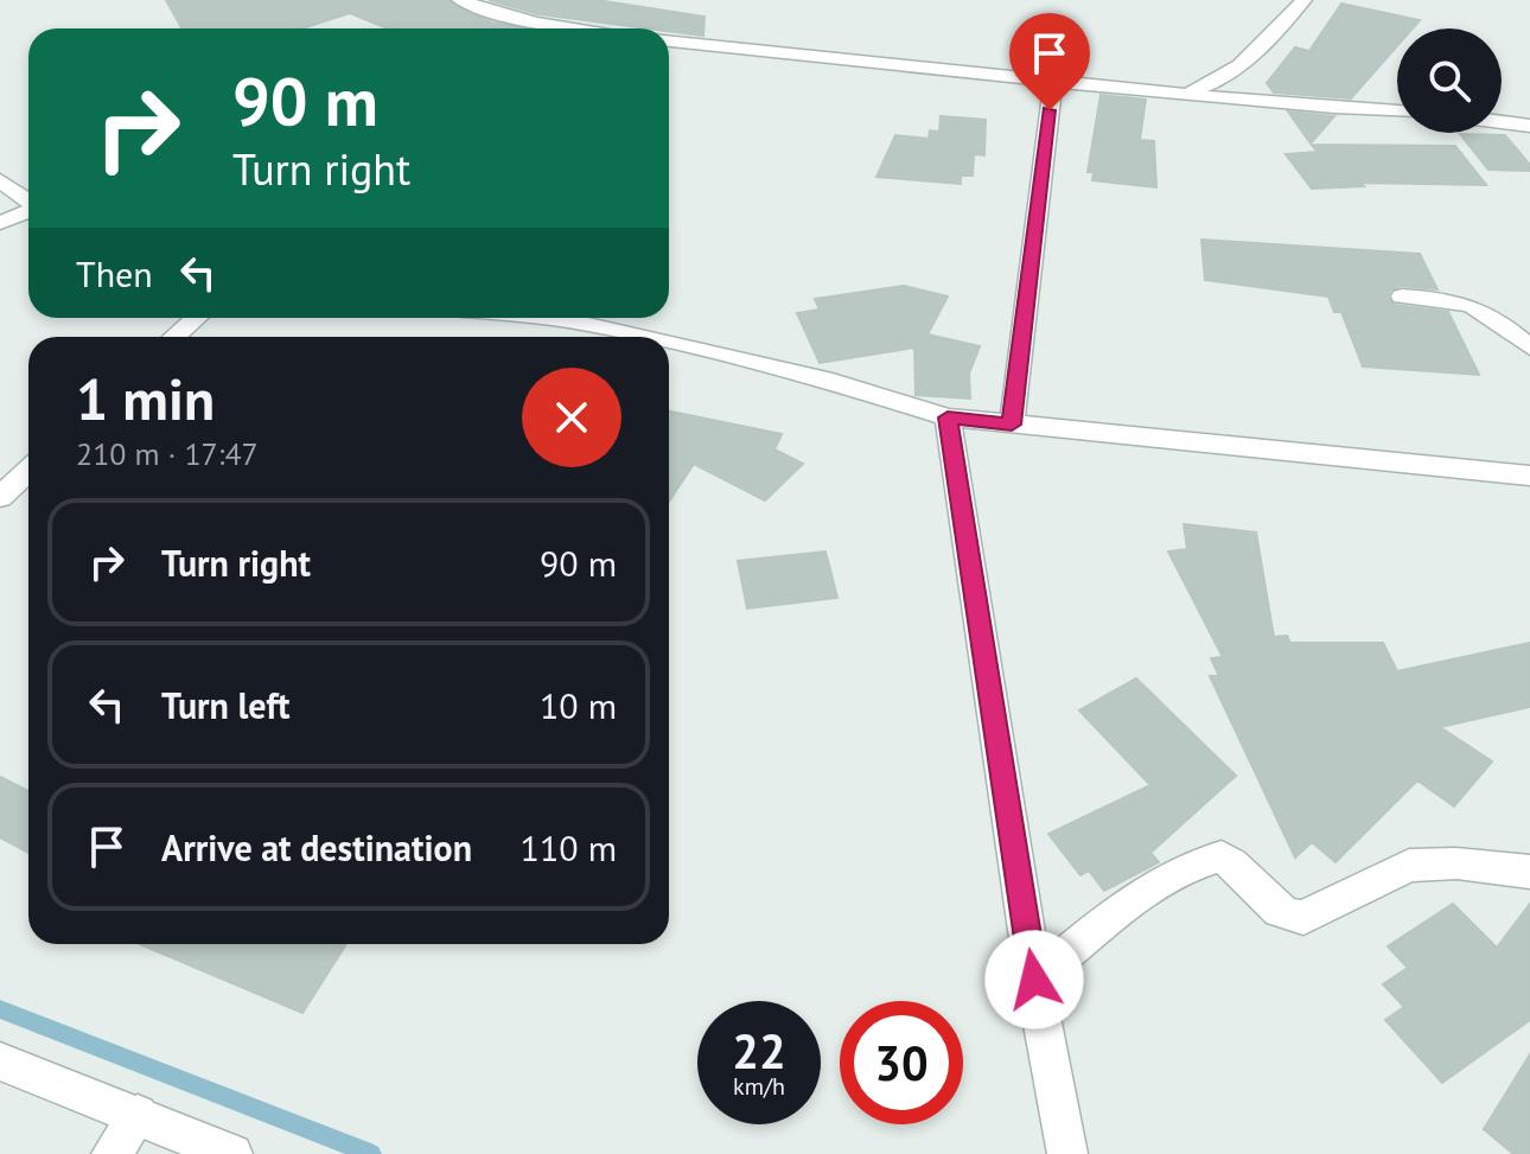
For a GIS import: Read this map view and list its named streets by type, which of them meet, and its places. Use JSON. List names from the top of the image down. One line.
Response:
{"page":{"turn":["90 m","Turn right"],"then":"Then","heading":["1 min","210 m · 17:47"],"list":[{"name":"Turn right","value":"90 m"},{"name":"Turn left","value":"10 m"},{"name":"Arrive at destination","value":"110 m"}],"speed":"22 km/h","limit":"30"}}
